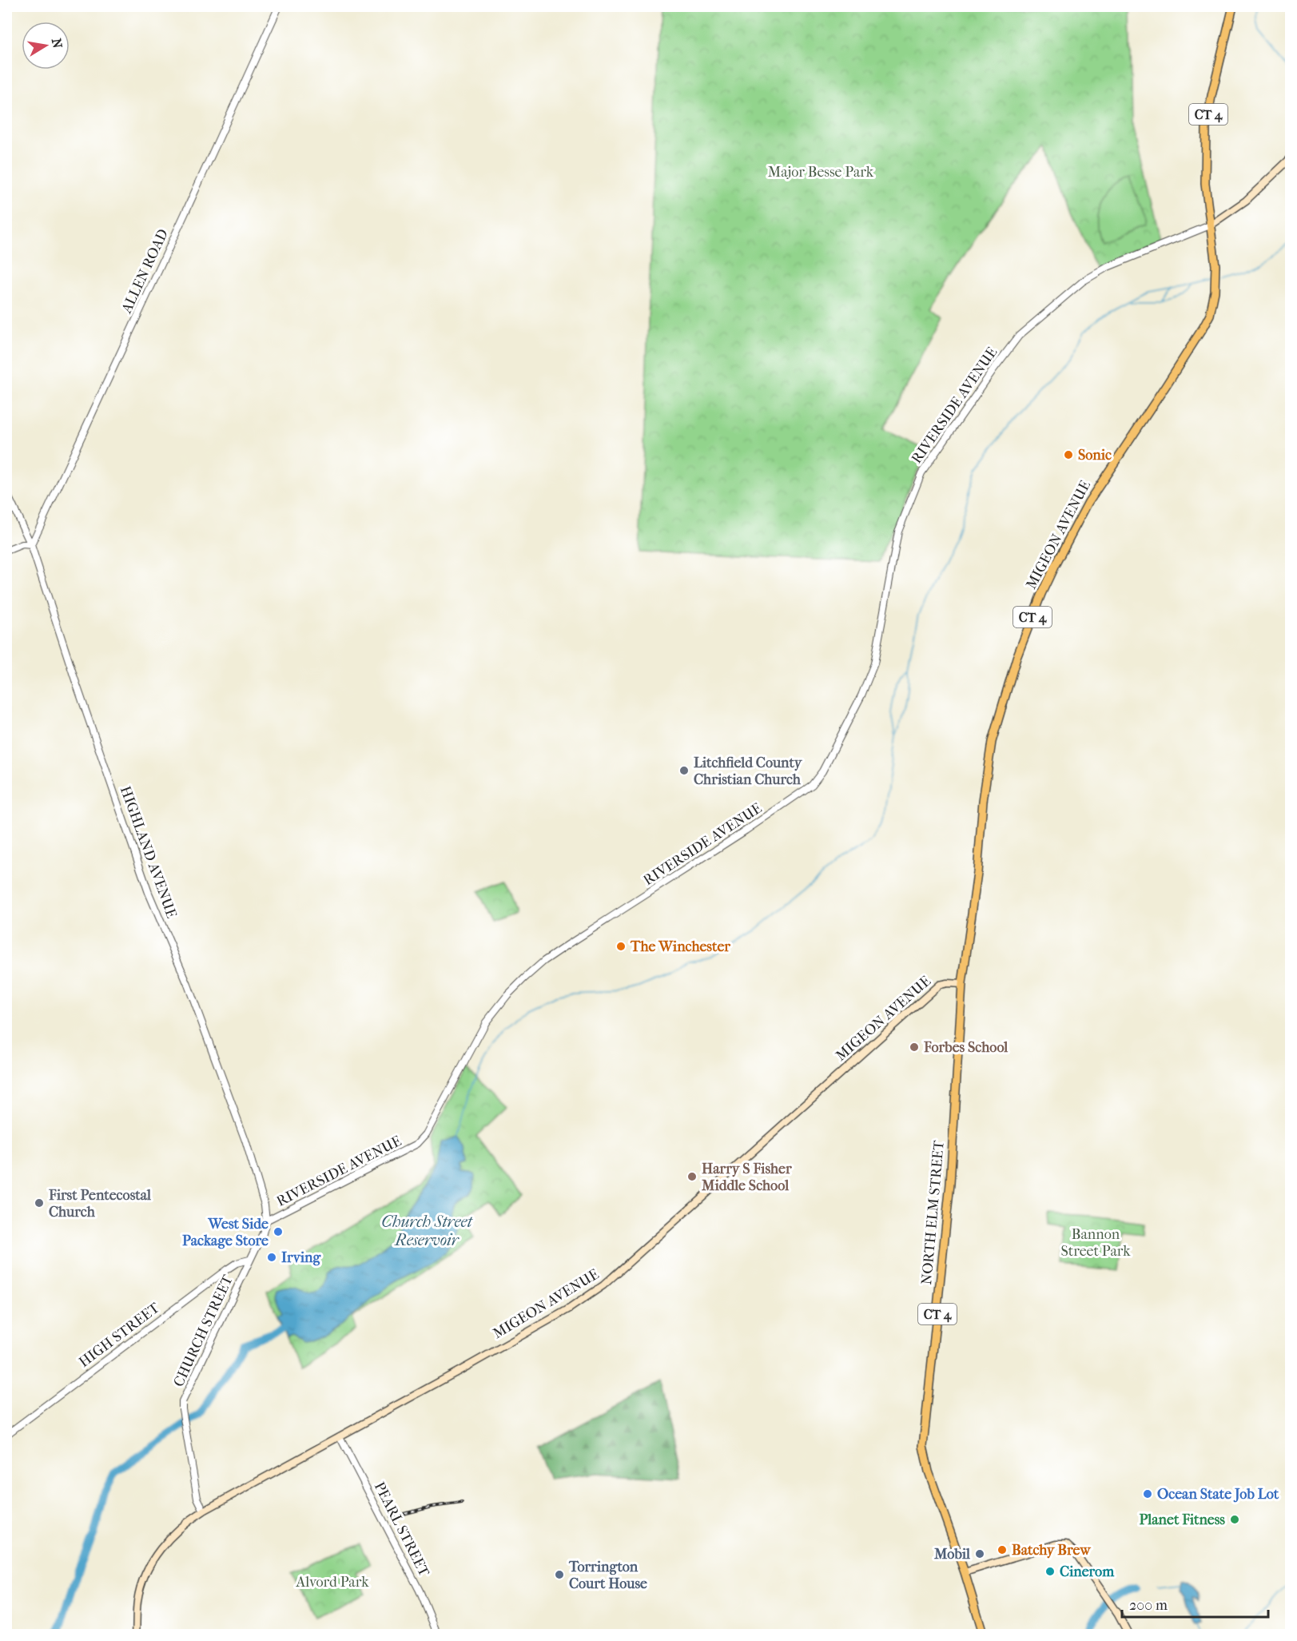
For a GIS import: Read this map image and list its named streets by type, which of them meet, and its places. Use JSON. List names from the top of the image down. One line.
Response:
{"streets":{"main road":["CT 4","MIGEON AVENUE","NORTH ELM STREET"],"street":["ALLEN ROAD","RIVERSIDE AVENUE","HIGHLAND AVENUE","CHURCH STREET","HIGH STREET","PEARL STREET"]},"crossings":[["CT 4","RIVERSIDE AVENUE"],["CT 4","MIGEON AVENUE"],["ALLEN ROAD","HIGHLAND AVENUE"],["RIVERSIDE AVENUE","MIGEON AVENUE"],["RIVERSIDE AVENUE","HIGHLAND AVENUE"],["RIVERSIDE AVENUE","CHURCH STREET"],["MIGEON AVENUE","NORTH ELM STREET"],["MIGEON AVENUE","CHURCH STREET"],["MIGEON AVENUE","PEARL STREET"],["HIGHLAND AVENUE","CHURCH STREET"],["CHURCH STREET","HIGH STREET"]],"water":["Church Street Reservoir"],"parks":["Major Besse Park","Bannon Street Park","Alvord Park"],"places":["Sonic","Litchfield County Christian Church","The Winchester","Forbes School","Harry S Fisher Middle School","First Pentecostal Church","West Side Package Store","Irving","Ocean State Job Lot","Planet Fitness","Batchy Brew","Mobil","Cinerom","Torrington Court House"],"scale_bar":"200 m","north":"right"}
